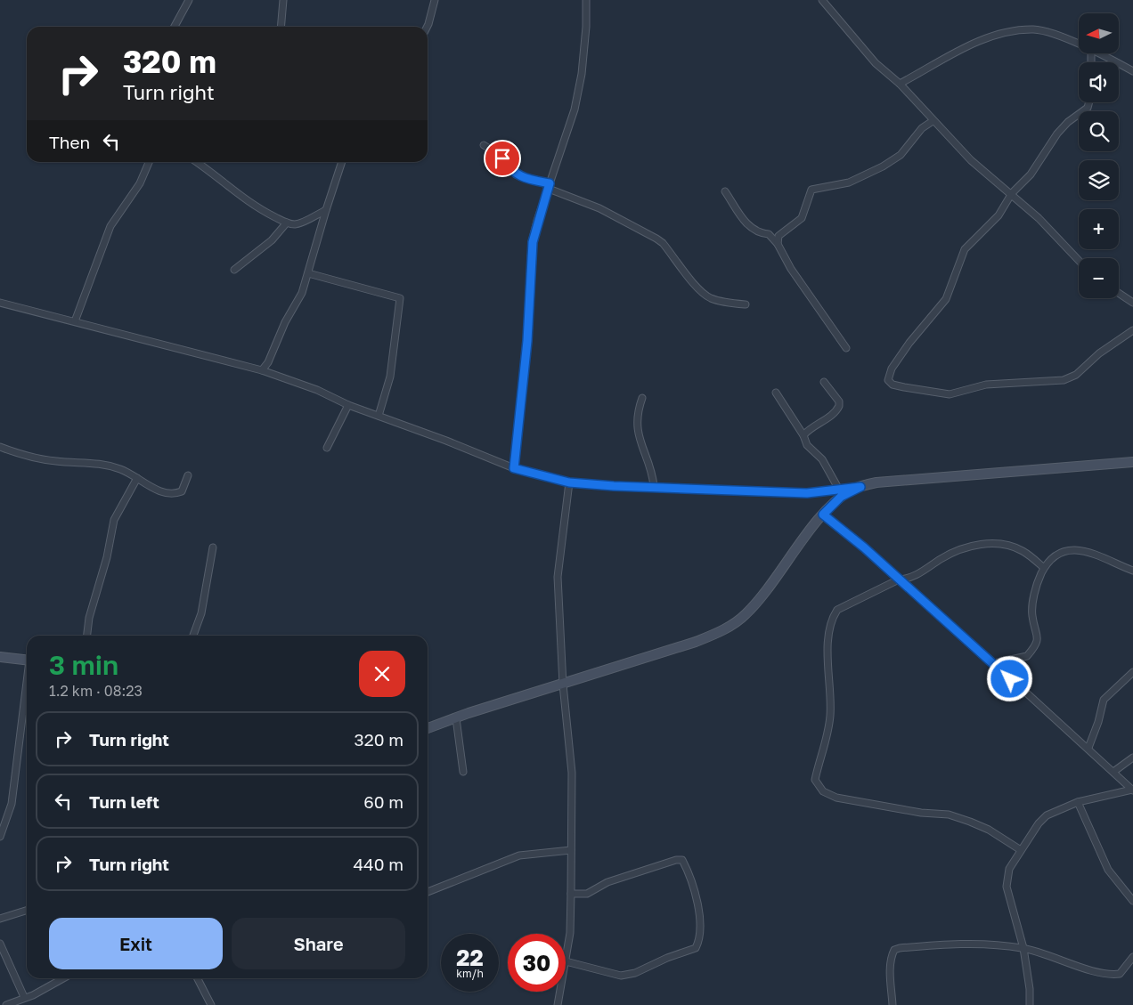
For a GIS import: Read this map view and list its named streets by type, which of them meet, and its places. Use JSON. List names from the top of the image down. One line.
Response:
{"north":"left","page":{"map_buttons":["+","−"],"turn":["320 m","Turn right"],"then":"Then","heading":["3 min","1.2 km · 08:23"],"list":[{"name":"Turn right","value":"320 m"},{"name":"Turn left","value":"60 m"},{"name":"Turn right","value":"440 m"}],"buttons":["Exit","Share"],"speed":"22 km/h","limit":"30"}}
